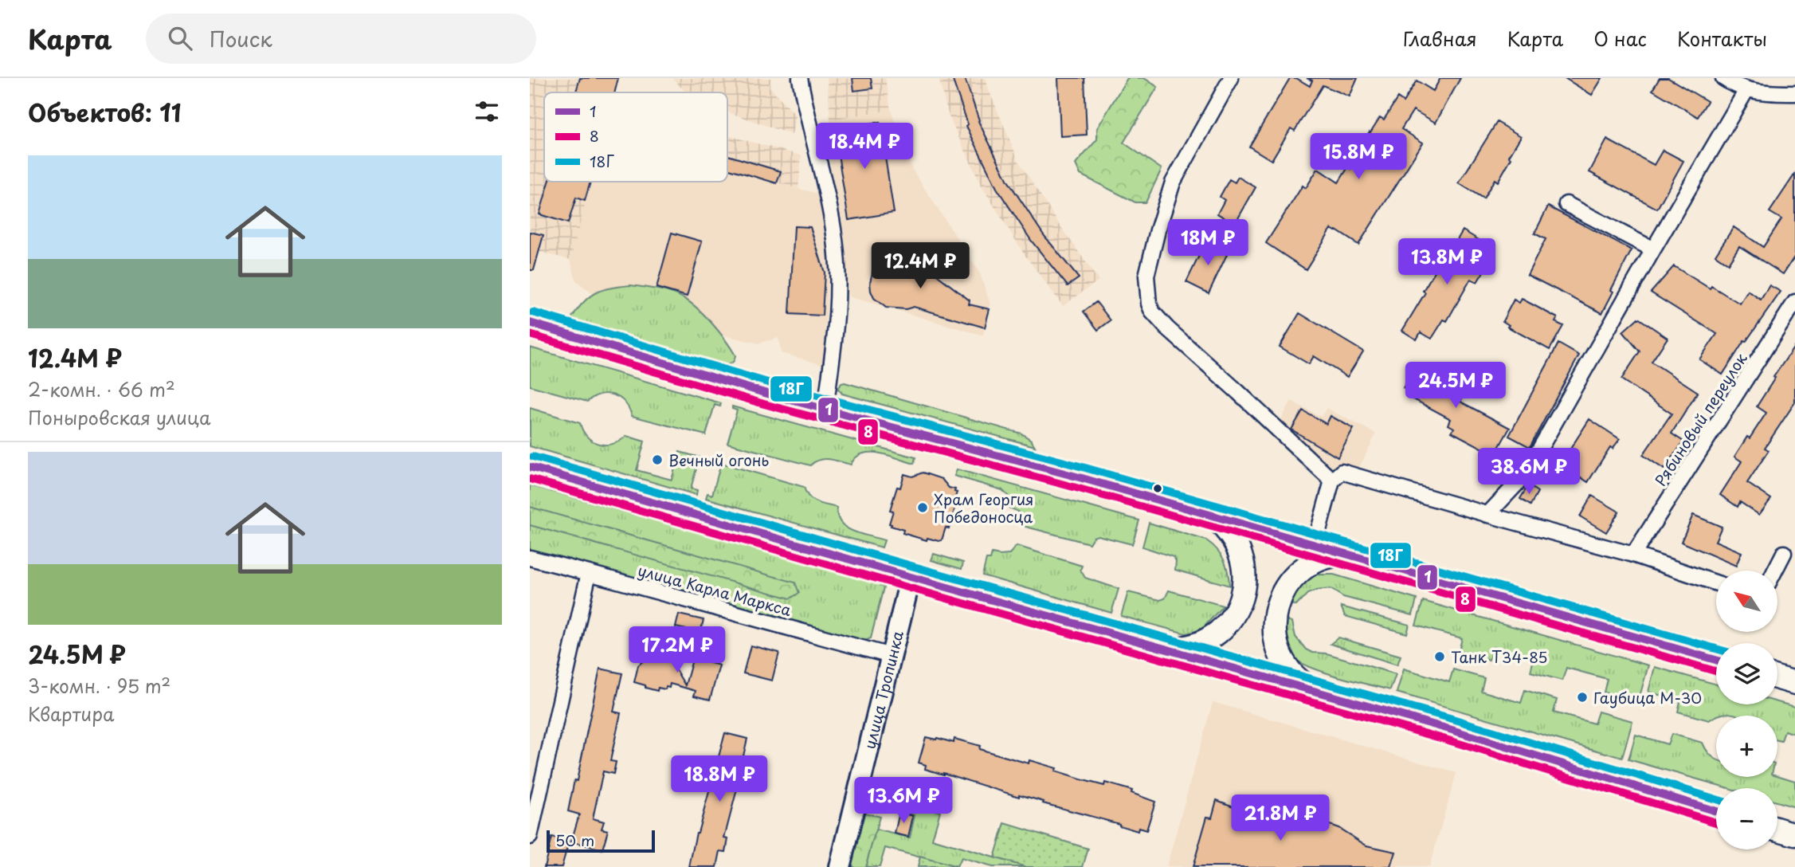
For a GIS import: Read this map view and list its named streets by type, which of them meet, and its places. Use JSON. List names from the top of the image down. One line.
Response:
{"streets":{"main road":["улица Тропинка"],"street":["Рябиновый переулок","улица Карла Маркса"]},"crossings":[["улица Карла Маркса","улица Тропинка"]],"places":["Вечный огонь","Храм Георгия Победоносца","Танк Т34-85","Гаубица М-30"],"lines":["transit line 18Г","transit line 1","transit line 8"],"legend":["1","8","18Г"],"scale_bar":"50 m","north":"top left","page":{"header":"Карта","search":"Поиск","nav":["Главная","Карта","О нас","Контакты"],"heading":"Объектов: 11","price":["18.4M ₽","15.8M ₽","18M ₽","13.8M ₽","12.4M ₽","24.5M ₽","38.6M ₽","17.2M ₽","18.8M ₽","13.6M ₽","21.8M ₽"],"list":[{"name":"12.4M ₽","note":"2-комн. · 66 m² · Поныровская улица"},{"name":"24.5M ₽","note":"3-комн. · 95 m² · Квартира"}],"map_buttons":["+","−"],"scale":"50 m"}}
